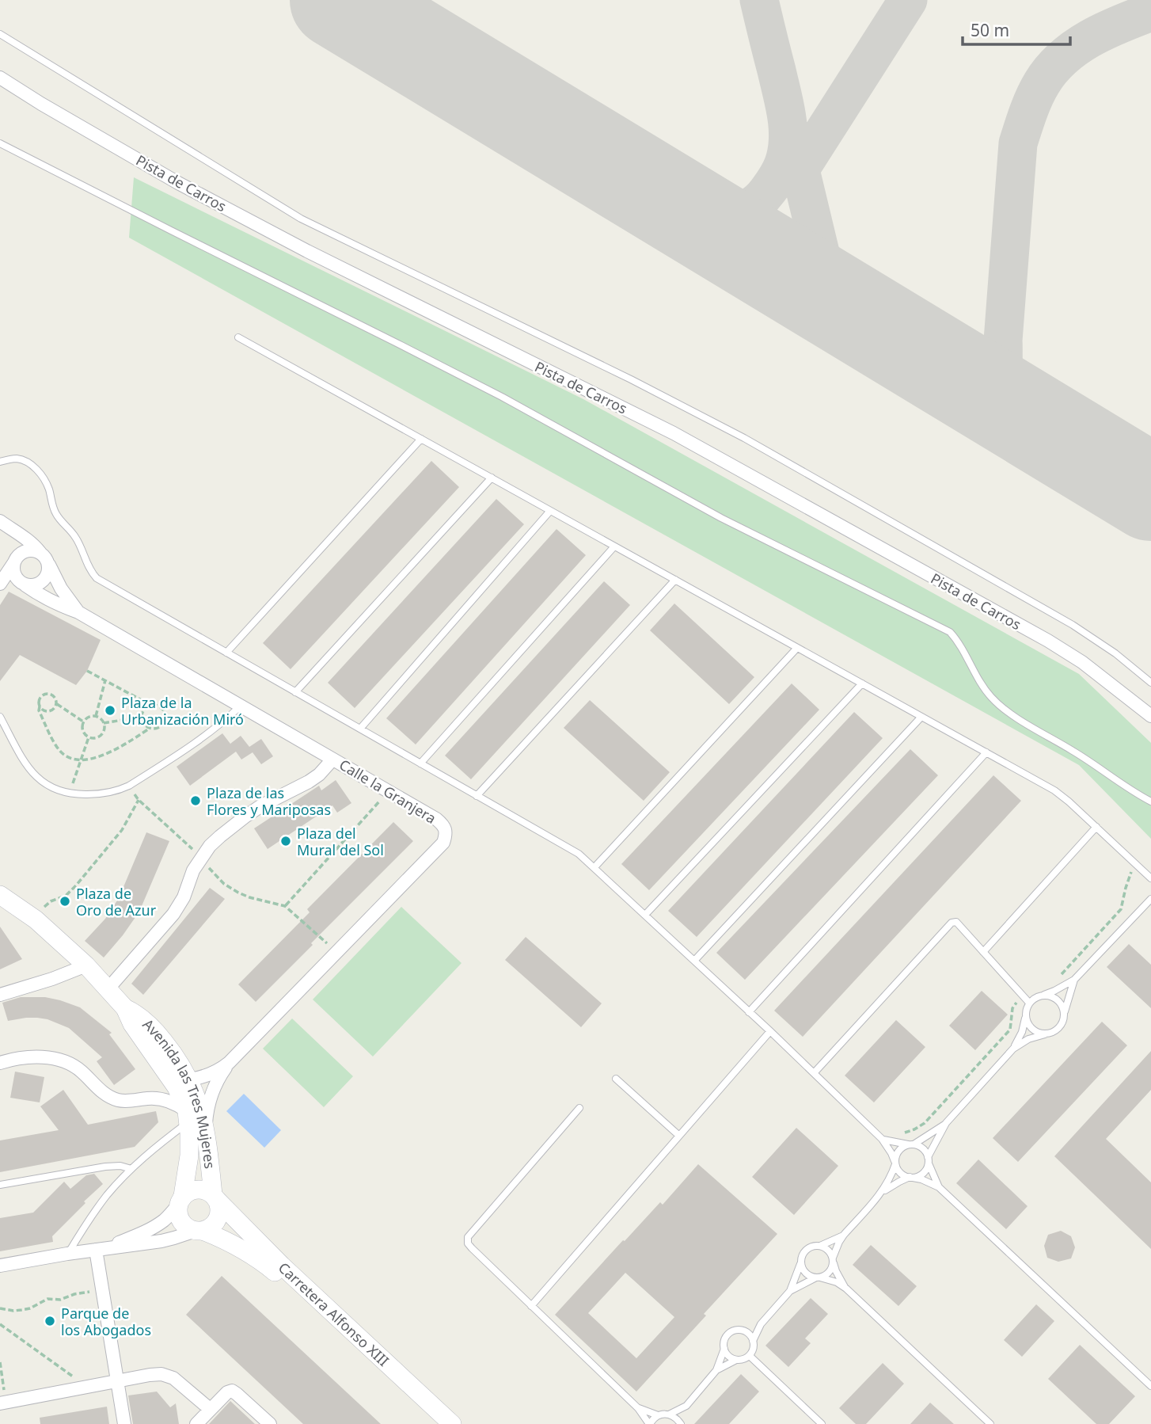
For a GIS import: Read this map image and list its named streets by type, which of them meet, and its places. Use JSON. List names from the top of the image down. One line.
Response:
{"streets":{"street":["Pista de Carros","Calle la Granjera","Avenida las Tres Mujeres","Carretera Alfonso XIII"]},"crossings":[["Calle la Granjera","Avenida las Tres Mujeres"],["Avenida las Tres Mujeres","Carretera Alfonso XIII"]],"places":["Plaza de la Urbanización Miró","Plaza de las Flores y Mariposas","Plaza del Mural del Sol","Plaza de Oro de Azur","Parque de los Abogados"],"scale_bar":"50 m"}
